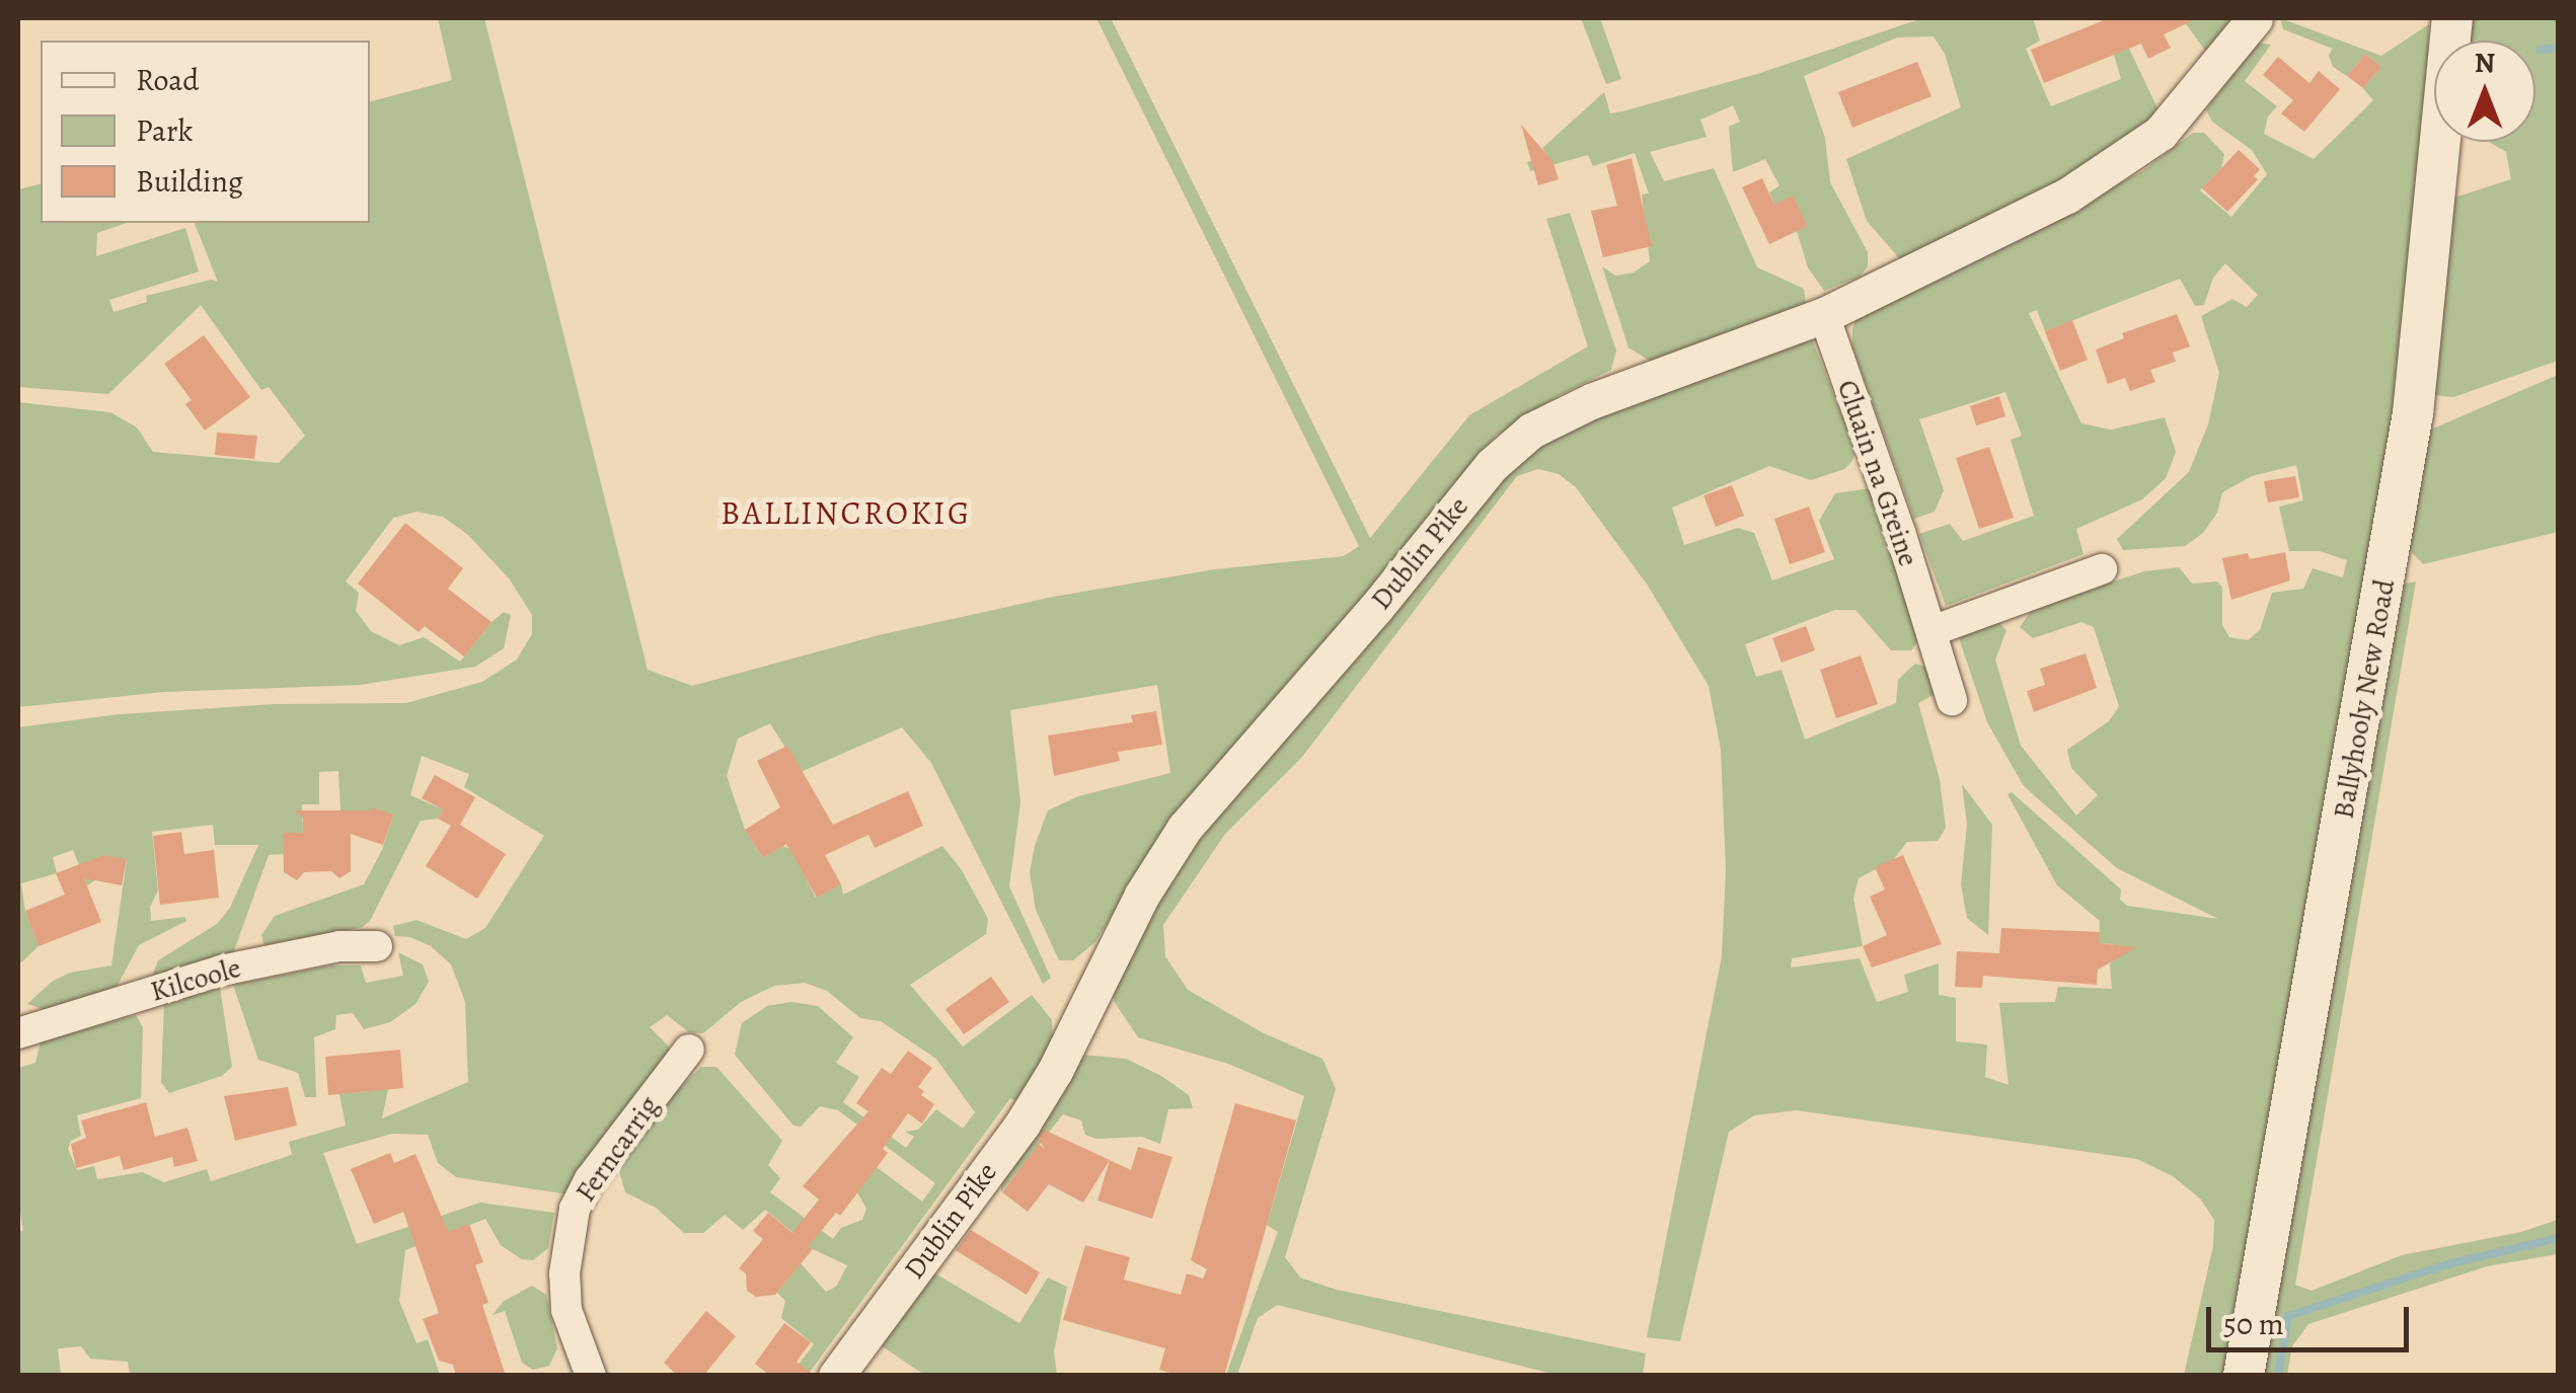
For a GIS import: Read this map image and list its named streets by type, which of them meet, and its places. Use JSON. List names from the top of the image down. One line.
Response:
{"streets":{"main road":["Ballyhooly New Road"],"street":["Cluain na Greine","Dublin Pike","Kilcoole","Ferncarrig"]},"crossings":[["Cluain na Greine","Dublin Pike"]],"districts":["BALLINCROKIG"],"legend":["Road","Park","Building"],"scale_bar":"50 m","north":"top"}
